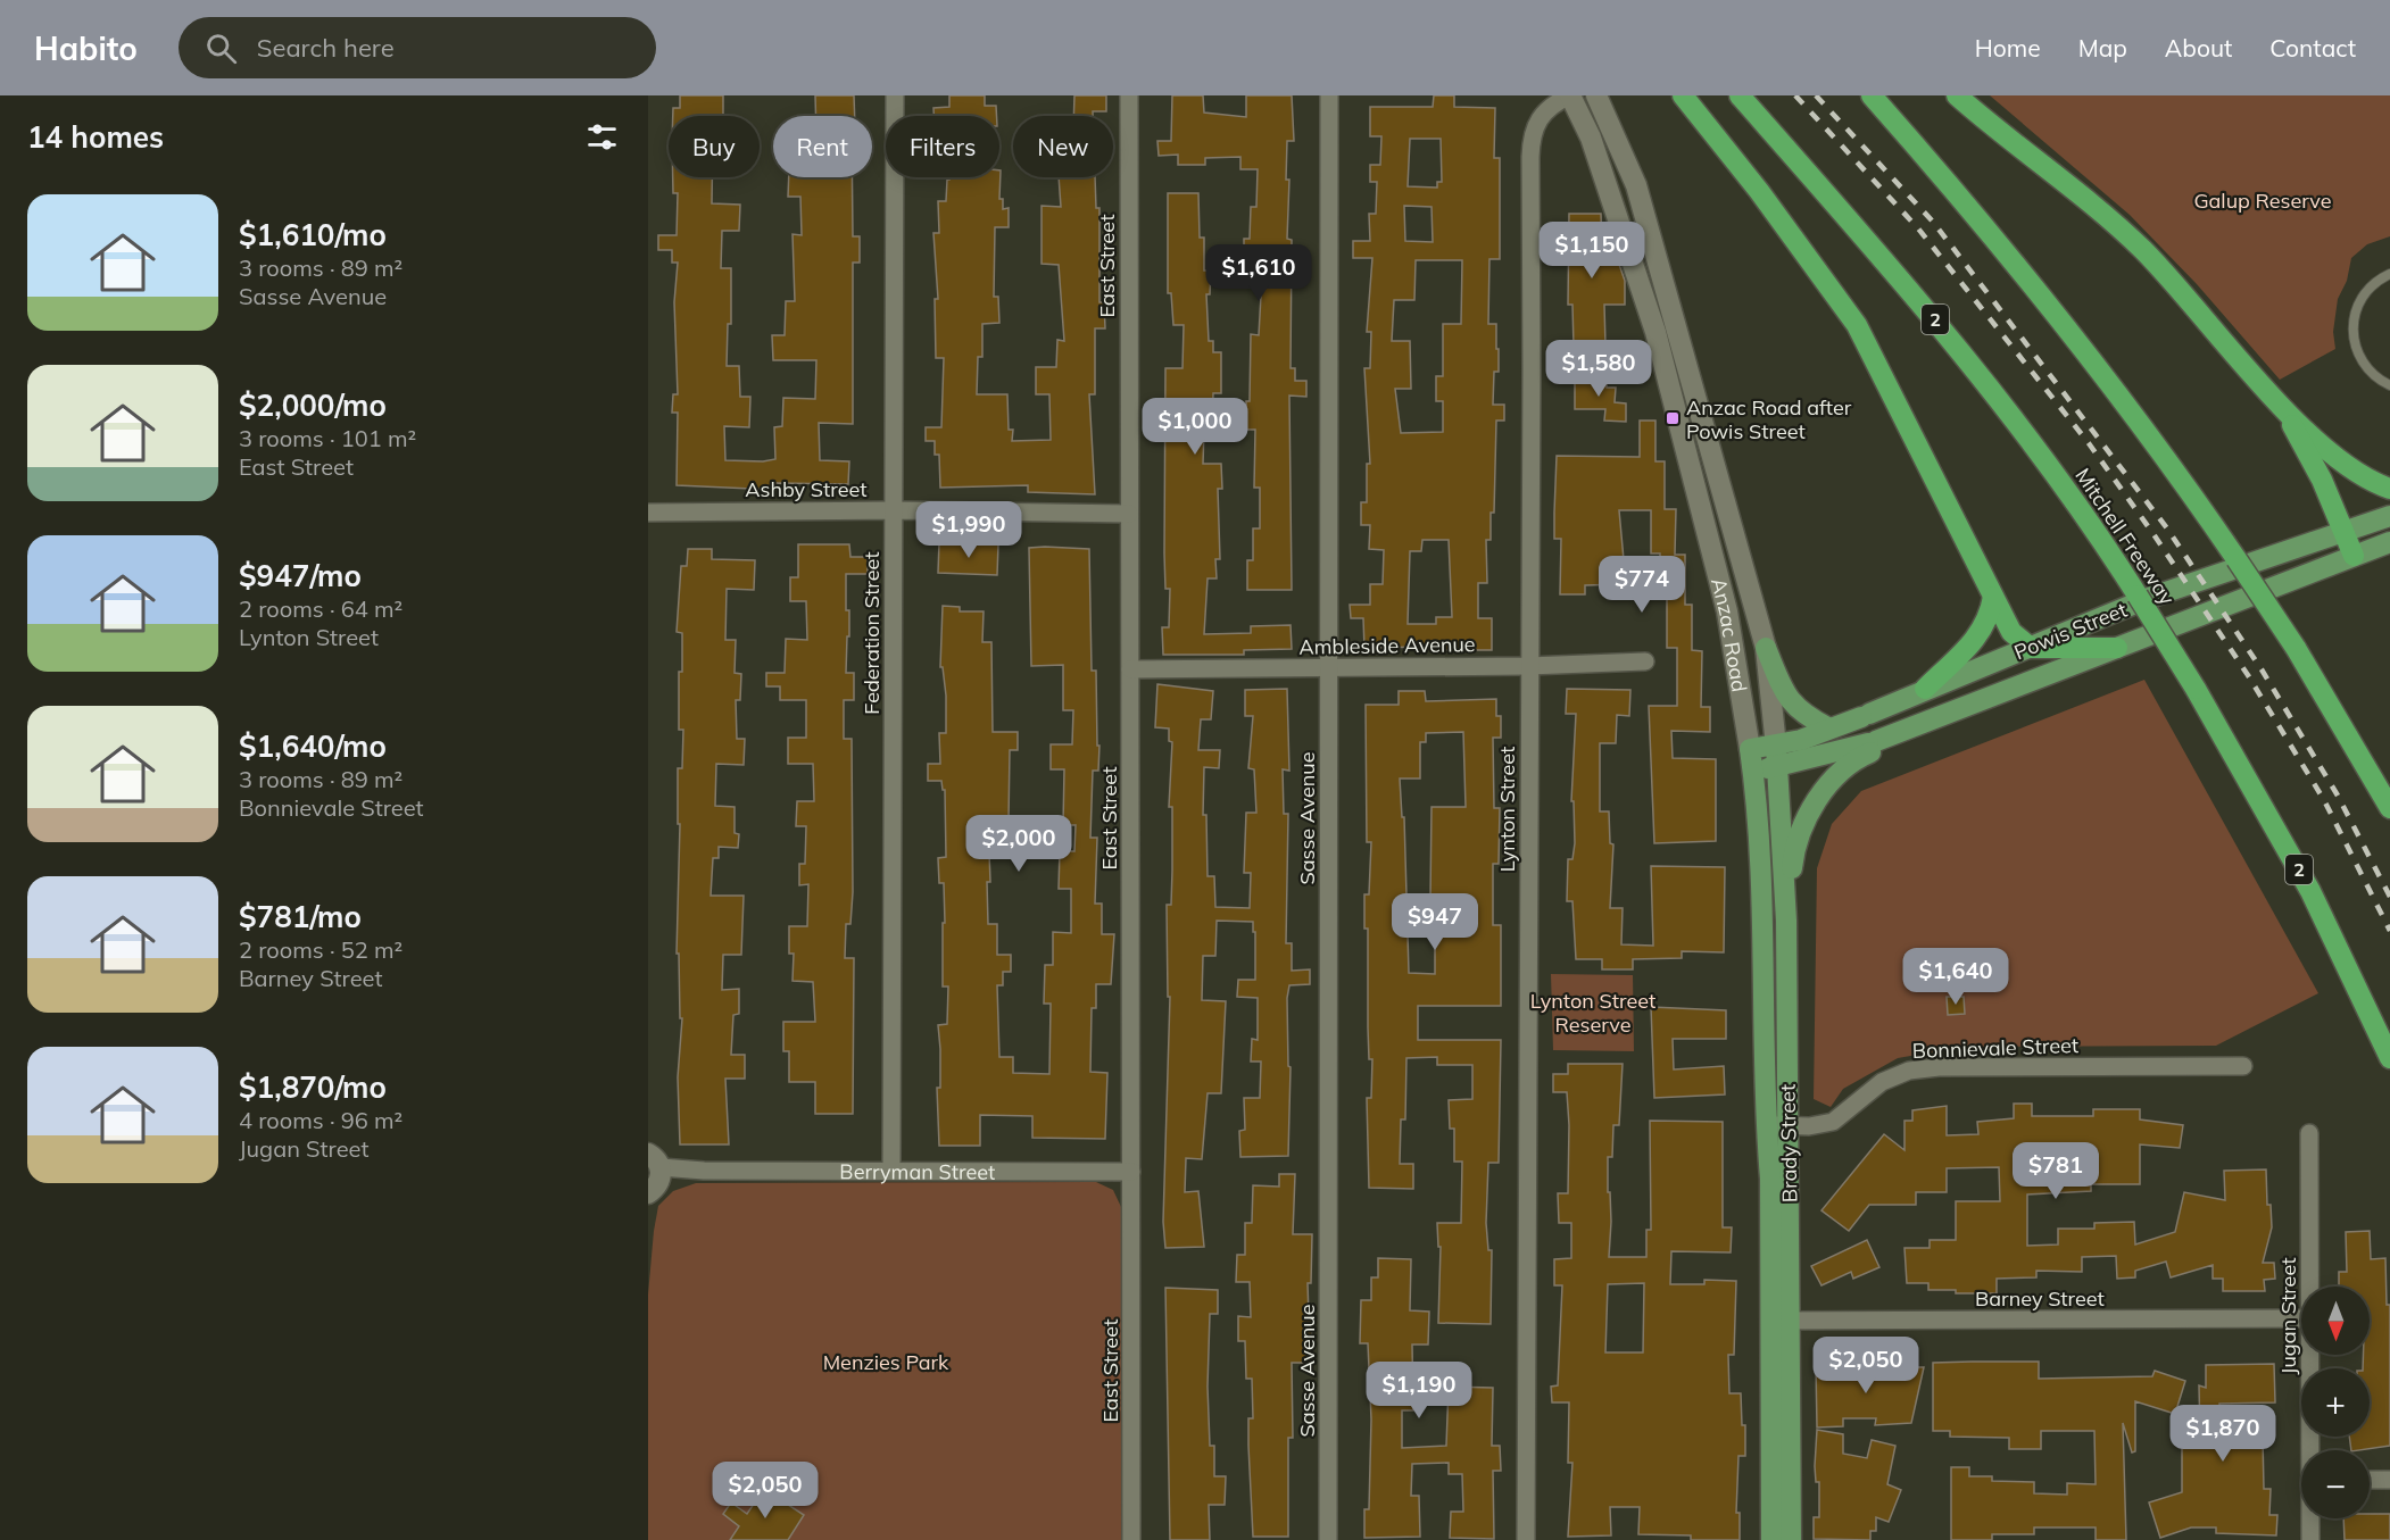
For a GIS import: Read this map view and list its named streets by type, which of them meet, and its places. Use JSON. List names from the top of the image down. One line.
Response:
{"streets":{"highway":["2","Mitchell Freeway"],"main road":["Powis Street","Anzac Road","Brady Street"],"street":["East Street","Ashby Street","Federation Street","Ambleside Avenue","Lynton Street","Sasse Avenue","Bonnievale Street","Berryman Street","Barney Street","Jugan Street"]},"crossings":[["East Street","Ashby Street"],["East Street","Ambleside Avenue"],["East Street","Berryman Street"],["Ashby Street","Federation Street"],["Powis Street","Anzac Road"],["Powis Street","Brady Street"],["Federation Street","Berryman Street"],["Anzac Road","Lynton Street"],["Anzac Road","Brady Street"],["Ambleside Avenue","Lynton Street"],["Ambleside Avenue","Sasse Avenue"],["Bonnievale Street","Brady Street"],["Brady Street","Barney Street"]],"parks":["Galup Reserve","Lynton Street Reserve","Menzies Park"],"places":{"transit":["Anzac Road after Powis Street"]},"north":"bottom","page":{"header":"Habito","search":"Search here","nav":["Home","Map","About","Contact"],"heading":"14 homes","chip":["Buy","Rent","Filters","New"],"list":[{"name":"$1,610/mo","note":"3 rooms · 89 m² · Sasse Avenue"},{"name":"$2,000/mo","note":"3 rooms · 101 m² · East Street"},{"name":"$947/mo","note":"2 rooms · 64 m² · Lynton Street"},{"name":"$1,640/mo","note":"3 rooms · 89 m² · Bonnievale Street"},{"name":"$781/mo","note":"2 rooms · 52 m² · Barney Street"},{"name":"$1,870/mo","note":"4 rooms · 96 m² · Jugan Street"}],"price":["$1,150","$1,610","$1,580","$1,000","$1,990","$774","$2,000","$947","$1,640","$781","$2,050","$1,190","$1,870","$2,050"],"map_buttons":["+","−"]}}
